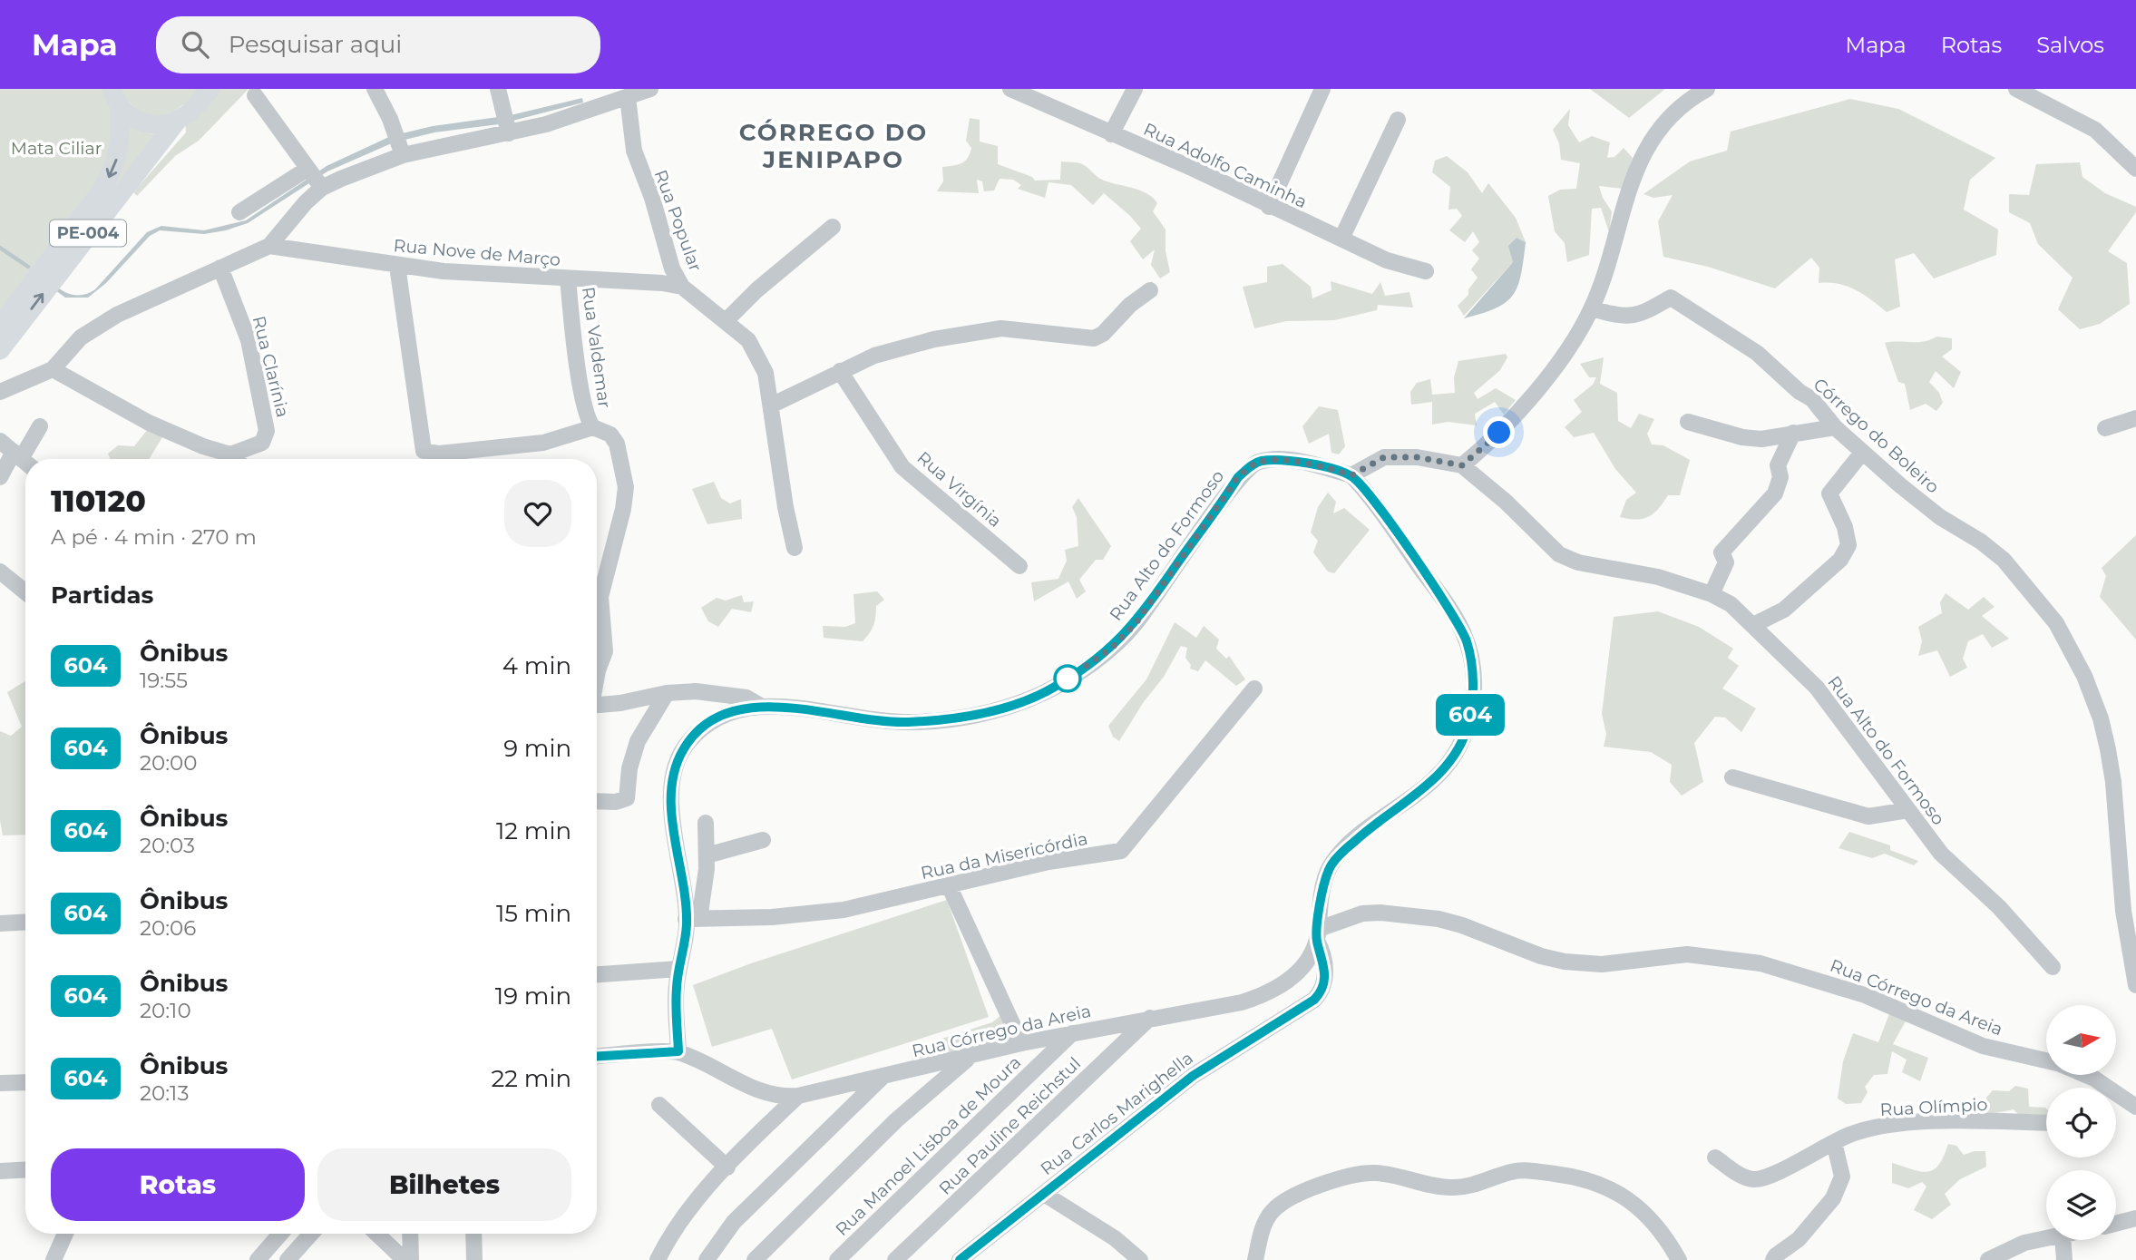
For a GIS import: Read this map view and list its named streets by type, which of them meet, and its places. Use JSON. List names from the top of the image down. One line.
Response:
{"streets":{"main road":["PE-004"],"street":["Rua Adolfo Caminha","Rua Popular","Rua Nove de Março","Rua Valdemar","Rua Clarínia","Córrego do Boleiro","Rua Virgínia","Rua Alto do Formoso","Rua da Misericórdia","Rua Córrego da Areia","Rua Olímpio","Rua Carlos Marighella","Rua Pauline Reichstul","Rua Manoel Lisboa de Moura"]},"crossings":[["Rua Popular","Rua Nove de Março"],["Rua Nove de Março","Rua Valdemar"],["Rua Córrego da Areia","Rua Carlos Marighella"],["Rua Córrego da Areia","Rua Pauline Reichstul"],["Rua Córrego da Areia","Rua Manoel Lisboa de Moura"]],"districts":["CÓRREGO DO JENIPAPO"],"parks":["Mata Ciliar"],"lines":["bus line 604"],"north":"right","page":{"header":"Mapa","search":"Pesquisar aqui","nav":["Mapa","Rotas","Salvos"],"on_map":"604","heading":[["110120","A pé · 4 min · 270 m"],"Partidas"],"list":[{"mark":"604","name":"Ônibus","note":"19:55","value":"4 min"},{"mark":"604","name":"Ônibus","note":"20:00","value":"9 min"},{"mark":"604","name":"Ônibus","note":"20:03","value":"12 min"},{"mark":"604","name":"Ônibus","note":"20:06","value":"15 min"},{"mark":"604","name":"Ônibus","note":"20:10","value":"19 min"},{"mark":"604","name":"Ônibus","note":"20:13","value":"22 min"}],"buttons":["Rotas","Bilhetes"]}}
